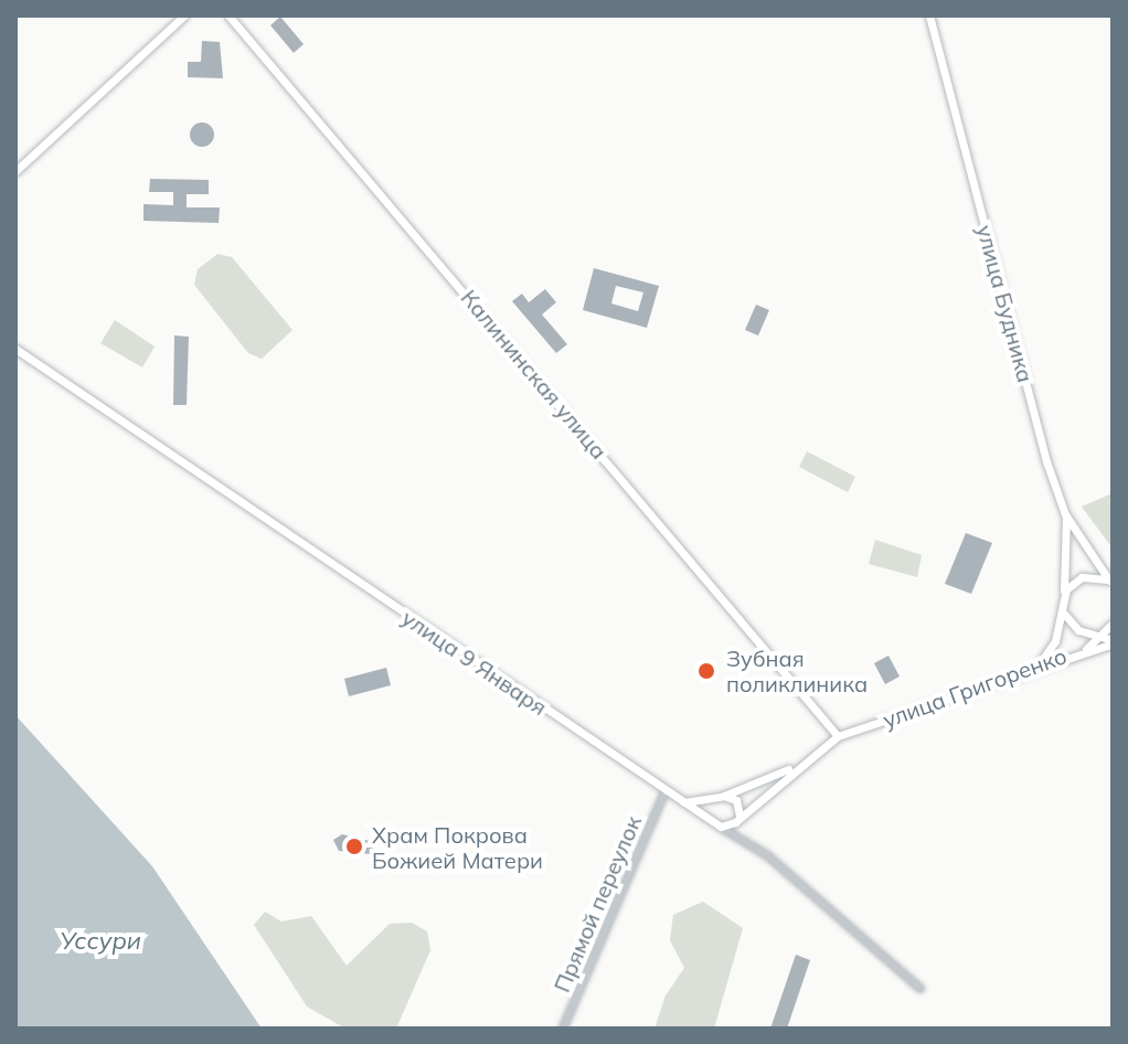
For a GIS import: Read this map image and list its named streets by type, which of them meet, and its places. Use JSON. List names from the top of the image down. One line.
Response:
{"streets":{"main road":["улица Будника","Калининская улица","улица 9 Января","улица Григоренко"],"street":["Прямой переулок"]},"crossings":[["Калининская улица","улица Григоренко"],["улица 9 Января","Прямой переулок"]],"water":["Уссури"],"places":["Зубная поликлиника","Храм Покрова Божией Матери"]}
